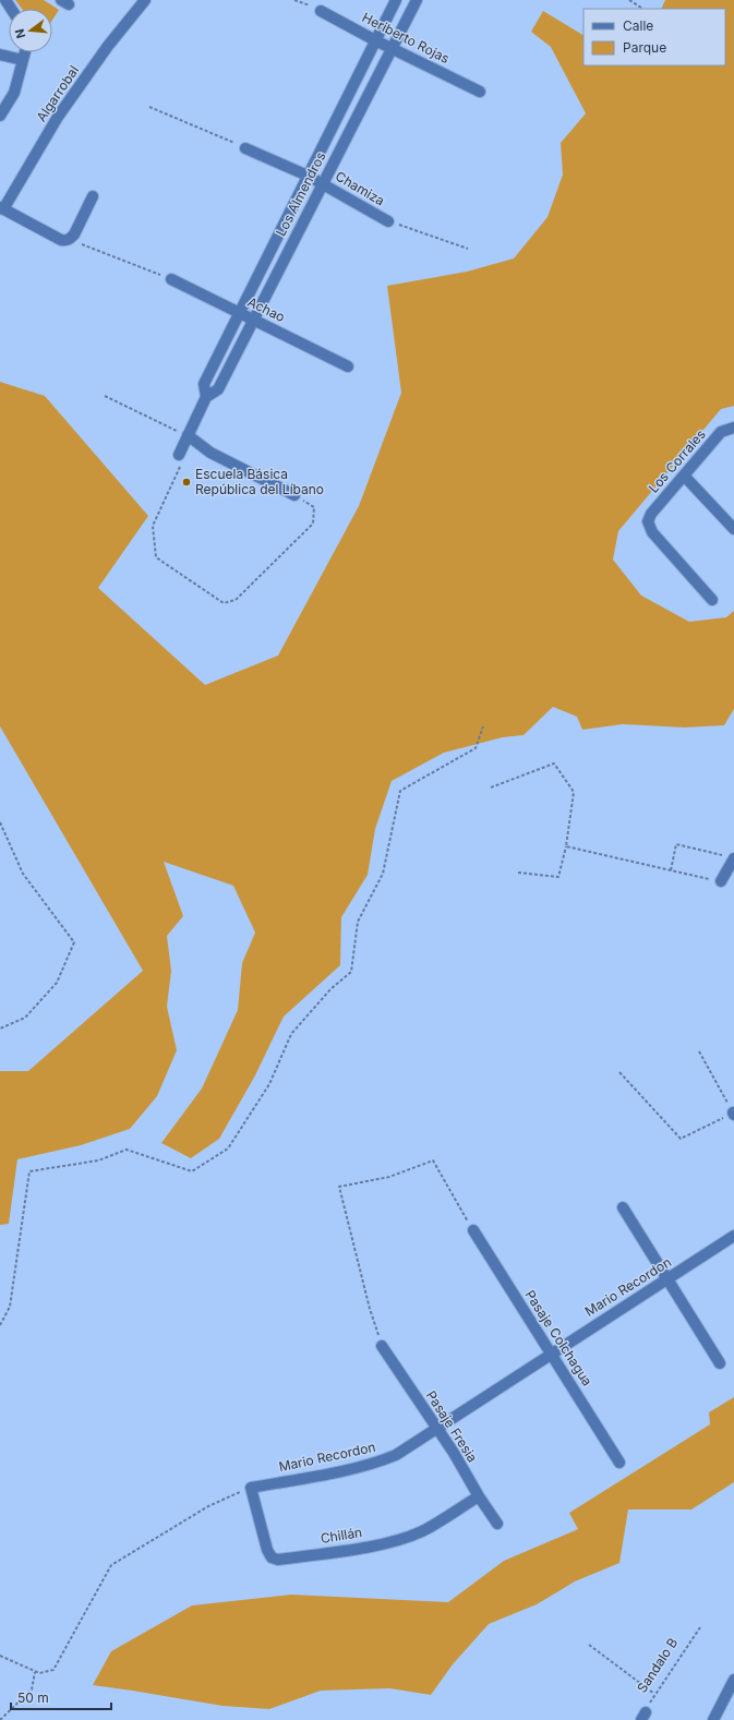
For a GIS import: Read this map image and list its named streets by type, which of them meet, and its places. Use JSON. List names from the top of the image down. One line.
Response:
{"streets":{"street":["Heriberto Rojas","Algarrobal","Chamiza","Los Almendros","Achao","Los Corrales","Mario Recordon","Pasaje Colchagua","Pasaje Fresia","Chillán"],"path":["Sandalo B"]},"crossings":[["Heriberto Rojas","Los Almendros"],["Chamiza","Los Almendros"],["Los Almendros","Achao"],["Mario Recordon","Pasaje Colchagua"],["Mario Recordon","Pasaje Fresia"],["Mario Recordon","Chillán"],["Pasaje Fresia","Chillán"]],"places":["Escuela Básica República del Líbano"],"legend":["Calle","Parque"],"scale_bar":"50 m","north":"left"}
